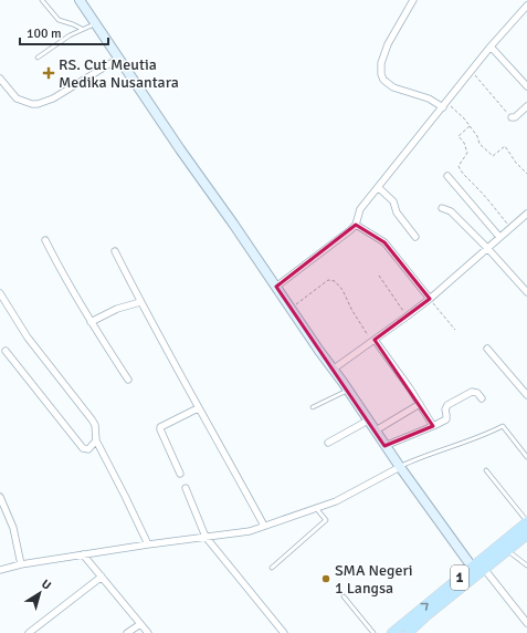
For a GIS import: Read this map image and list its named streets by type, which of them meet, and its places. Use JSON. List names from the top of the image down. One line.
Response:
{"streets":{"main road":["1"]},"places":{"health":["RS. Cut Meutia Medika Nusantara"],"other":["SMA Negeri 1 Langsa"]},"scale_bar":"100 m","north":"top right"}
